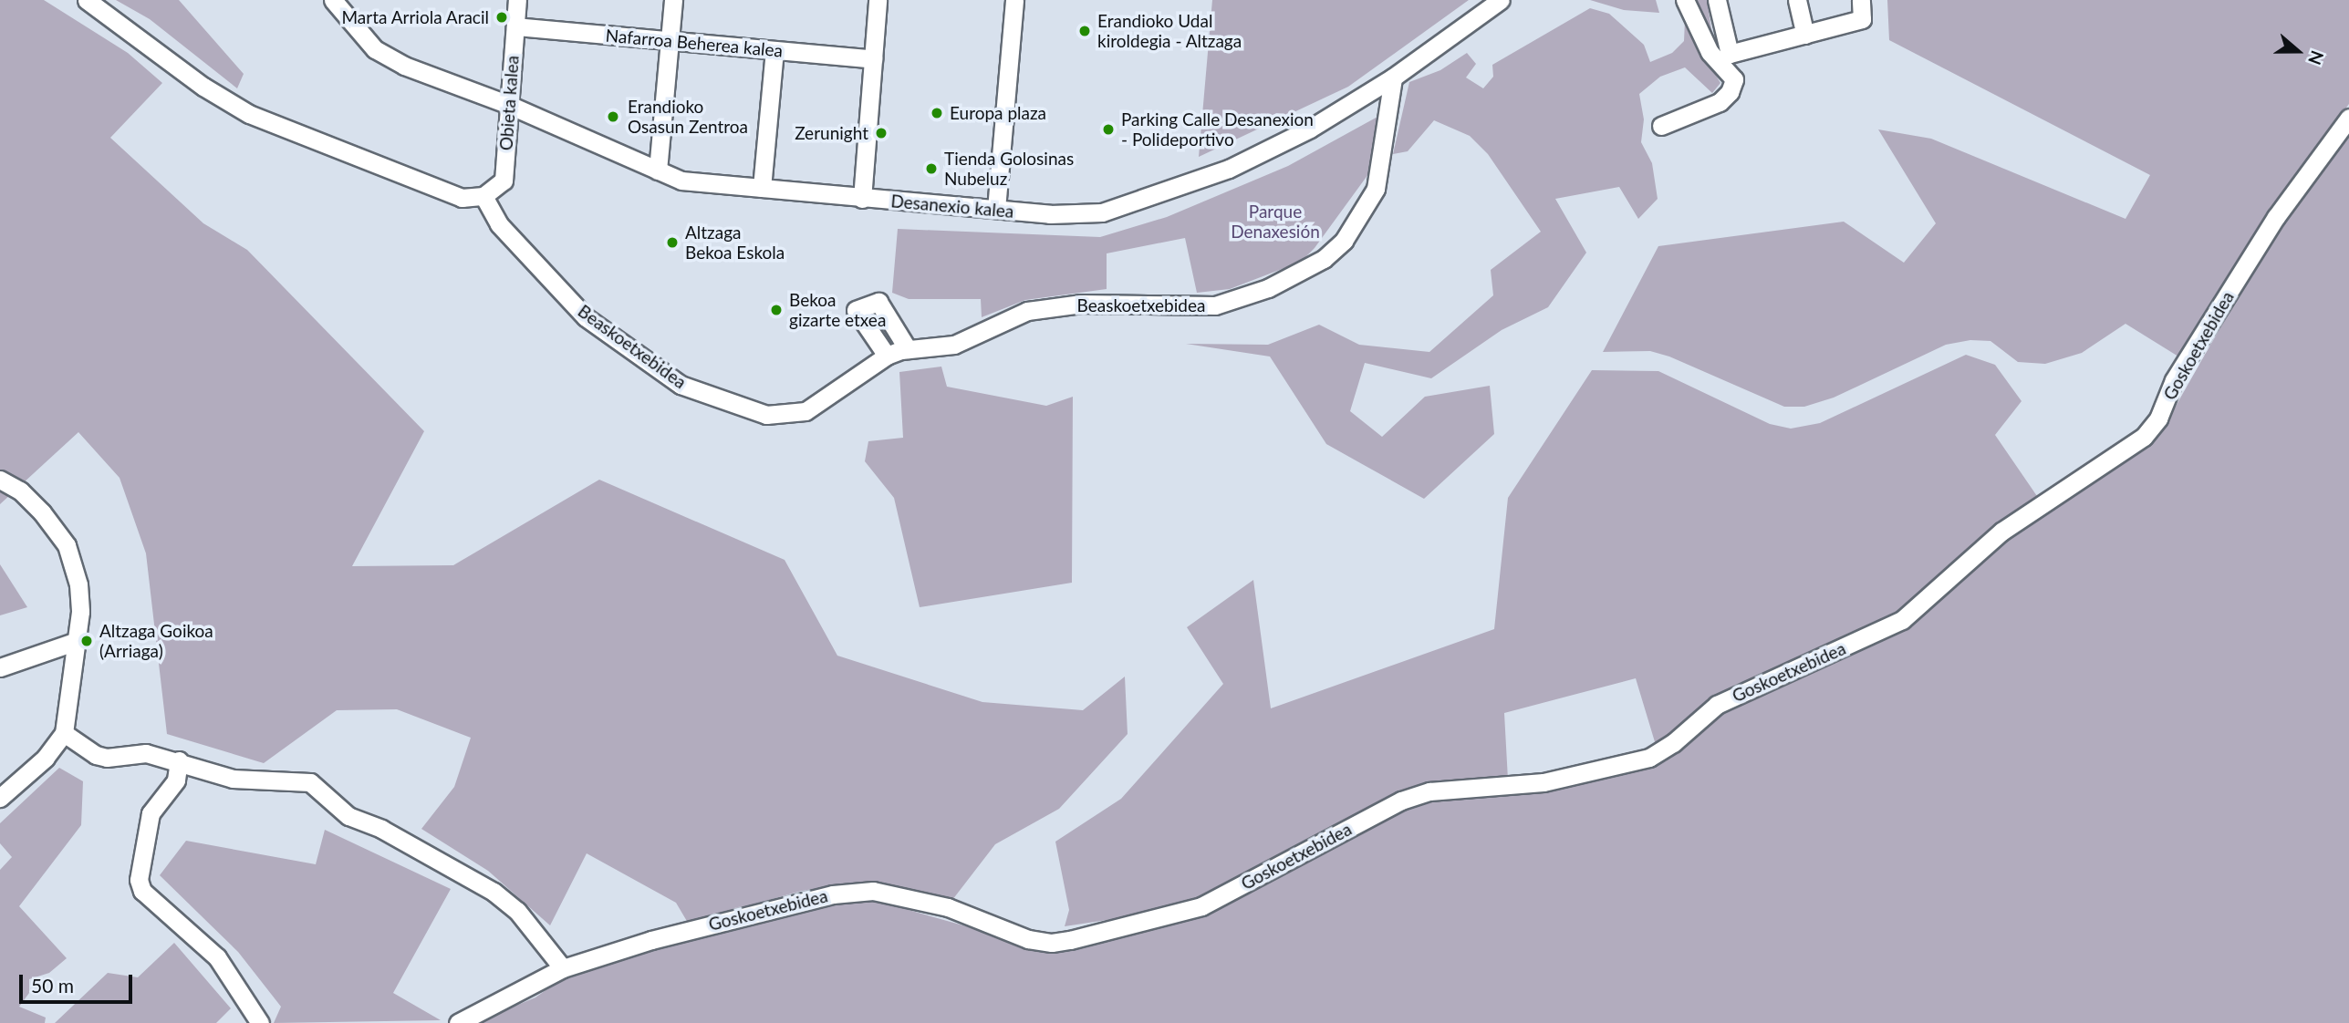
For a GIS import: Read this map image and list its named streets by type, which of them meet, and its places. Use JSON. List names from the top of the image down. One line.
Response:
{"streets":{"street":["Nafarroa Beherea kalea","Obieta kalea","Desanexio kalea","Beaskoetxebidea","Goskoetxebidea"]},"crossings":[["Nafarroa Beherea kalea","Obieta kalea"],["Obieta kalea","Desanexio kalea"],["Obieta kalea","Beaskoetxebidea"],["Desanexio kalea","Beaskoetxebidea"]],"parks":["Parque Denaxesión"],"places":["Marta Arriola Aracil","Erandioko Udal kiroldegia - Altzaga","Europa plaza","Erandioko Osasun Zentroa","Parking Calle Desanexion - Polideportivo","Zerunight","Tienda Golosinas Nubeluz","Altzaga Bekoa Eskola","Bekoa gizarte etxea","Altzaga Goikoa (Arriaga)"],"scale_bar":"50 m","north":"right"}
